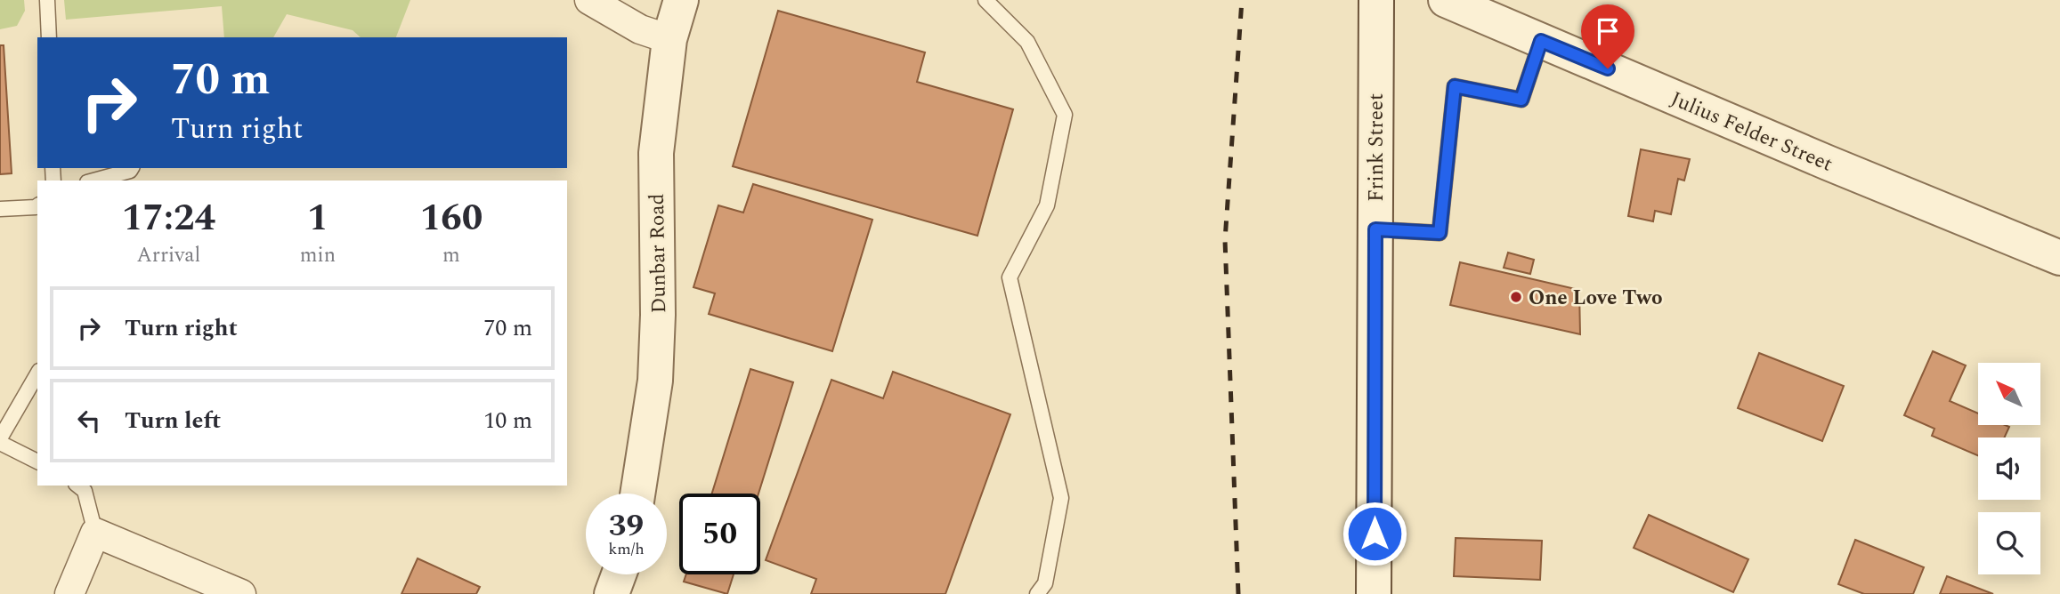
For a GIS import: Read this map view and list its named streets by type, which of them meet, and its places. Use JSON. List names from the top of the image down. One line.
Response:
{"streets":{"street":["Julius Felder Street","Frink Street","Dunbar Road"]},"places":["One Love Two"],"north":"top left","page":{"turn":["70 m","Turn right"],"eta":["17:24","Arrival","1","min","160","m"],"list":[{"name":"Turn right","value":"70 m"},{"name":"Turn left","value":"10 m"}],"speed":"39 km/h","limit":"50"}}
